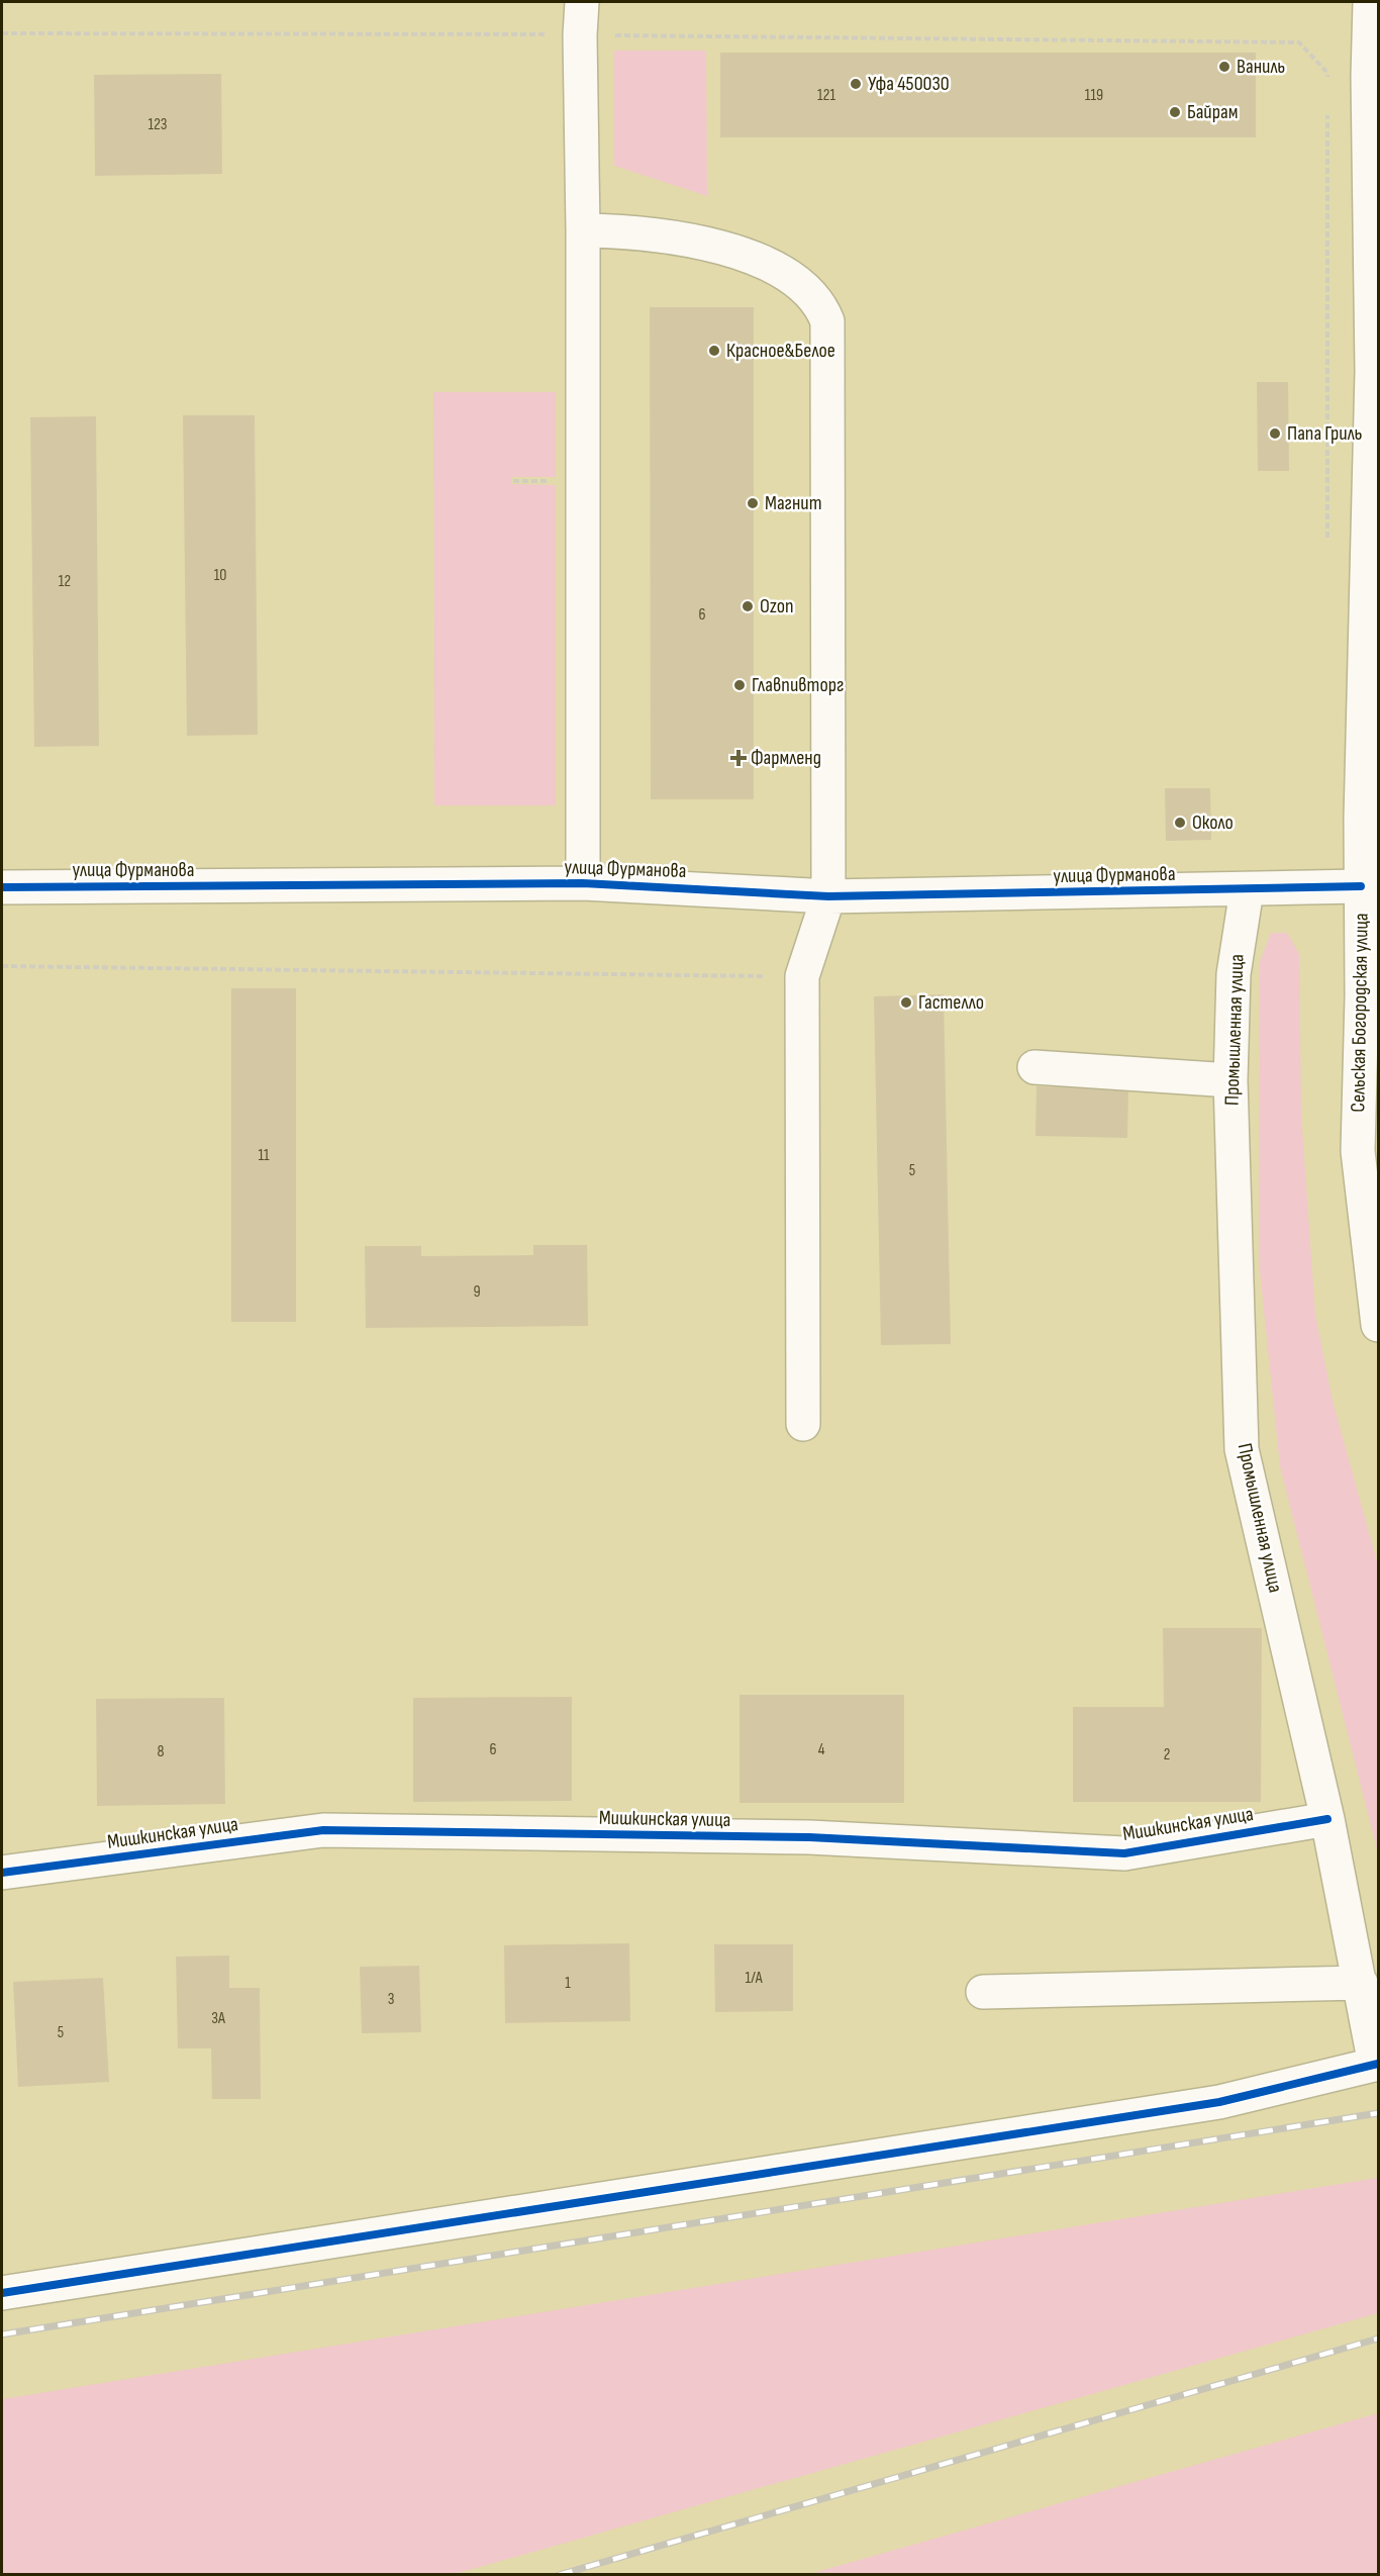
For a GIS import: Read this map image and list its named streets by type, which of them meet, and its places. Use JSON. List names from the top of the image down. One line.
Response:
{"streets":{"street":["улица Фурманова","Сельская Богородская улица","Промышленная улица","Мишкинская улица"]},"crossings":[["улица Фурманова","Сельская Богородская улица"],["улица Фурманова","Промышленная улица"],["Промышленная улица","Мишкинская улица"]],"places":{"other":["Ваниль","Уфа 450030","Байрам","Красное&Белое","Папа Гриль","Магнит","Ozon","Главпивторг","Около","Гастелло"],"health":["Фармленд"]},"house_numbers":["121","119","123","10","12","6","11","5","9","6","4","8","2","1/А","1","3","3А","5"]}
